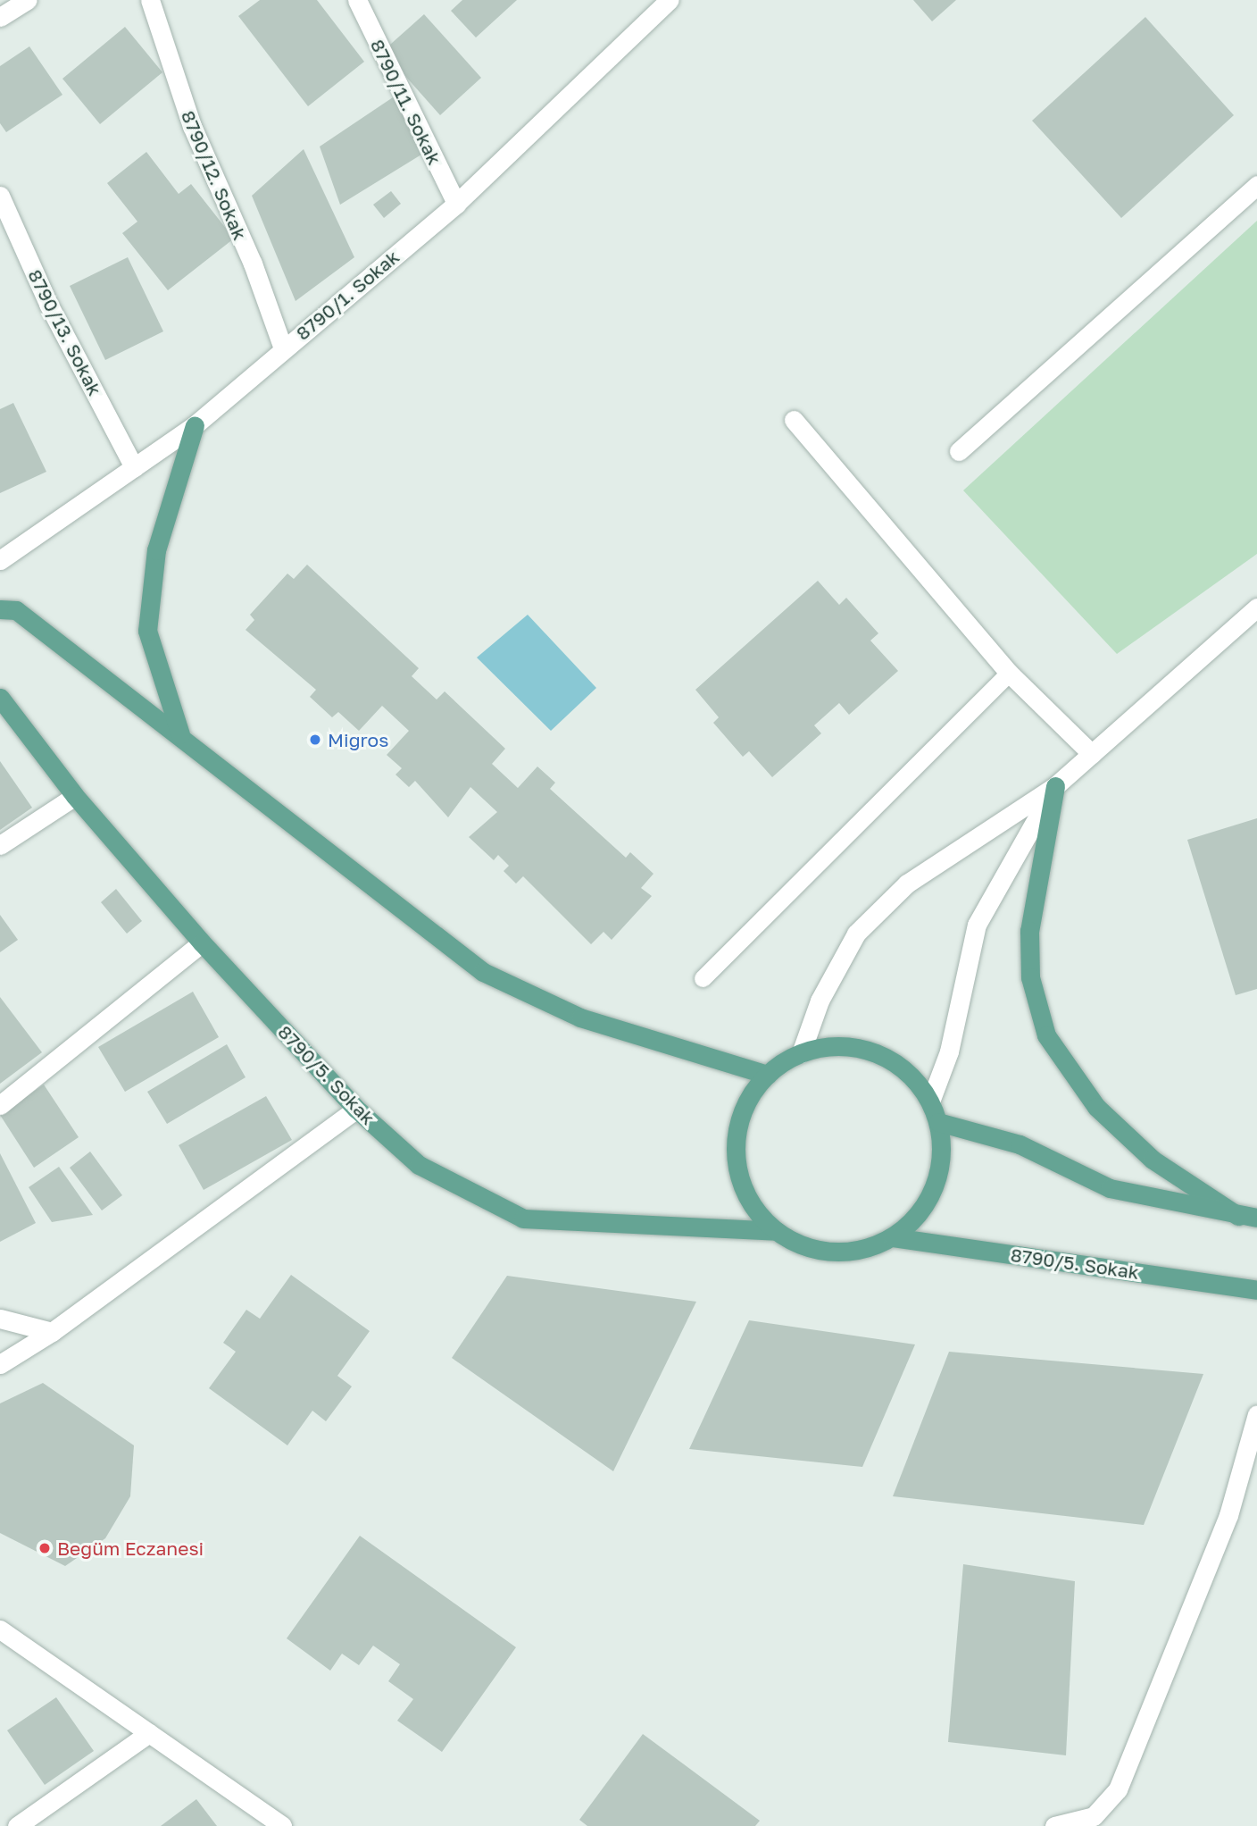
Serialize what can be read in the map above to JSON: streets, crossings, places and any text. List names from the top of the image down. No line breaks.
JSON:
{"streets":{"main road":["8790/5. Sokak"],"street":["8790/11. Sokak","8790/12. Sokak","8790/1. Sokak","8790/13. Sokak"]},"crossings":[["8790/11. Sokak","8790/1. Sokak"],["8790/12. Sokak","8790/1. Sokak"],["8790/1. Sokak","8790/13. Sokak"]],"places":["Migros","Begüm Eczanesi"]}
